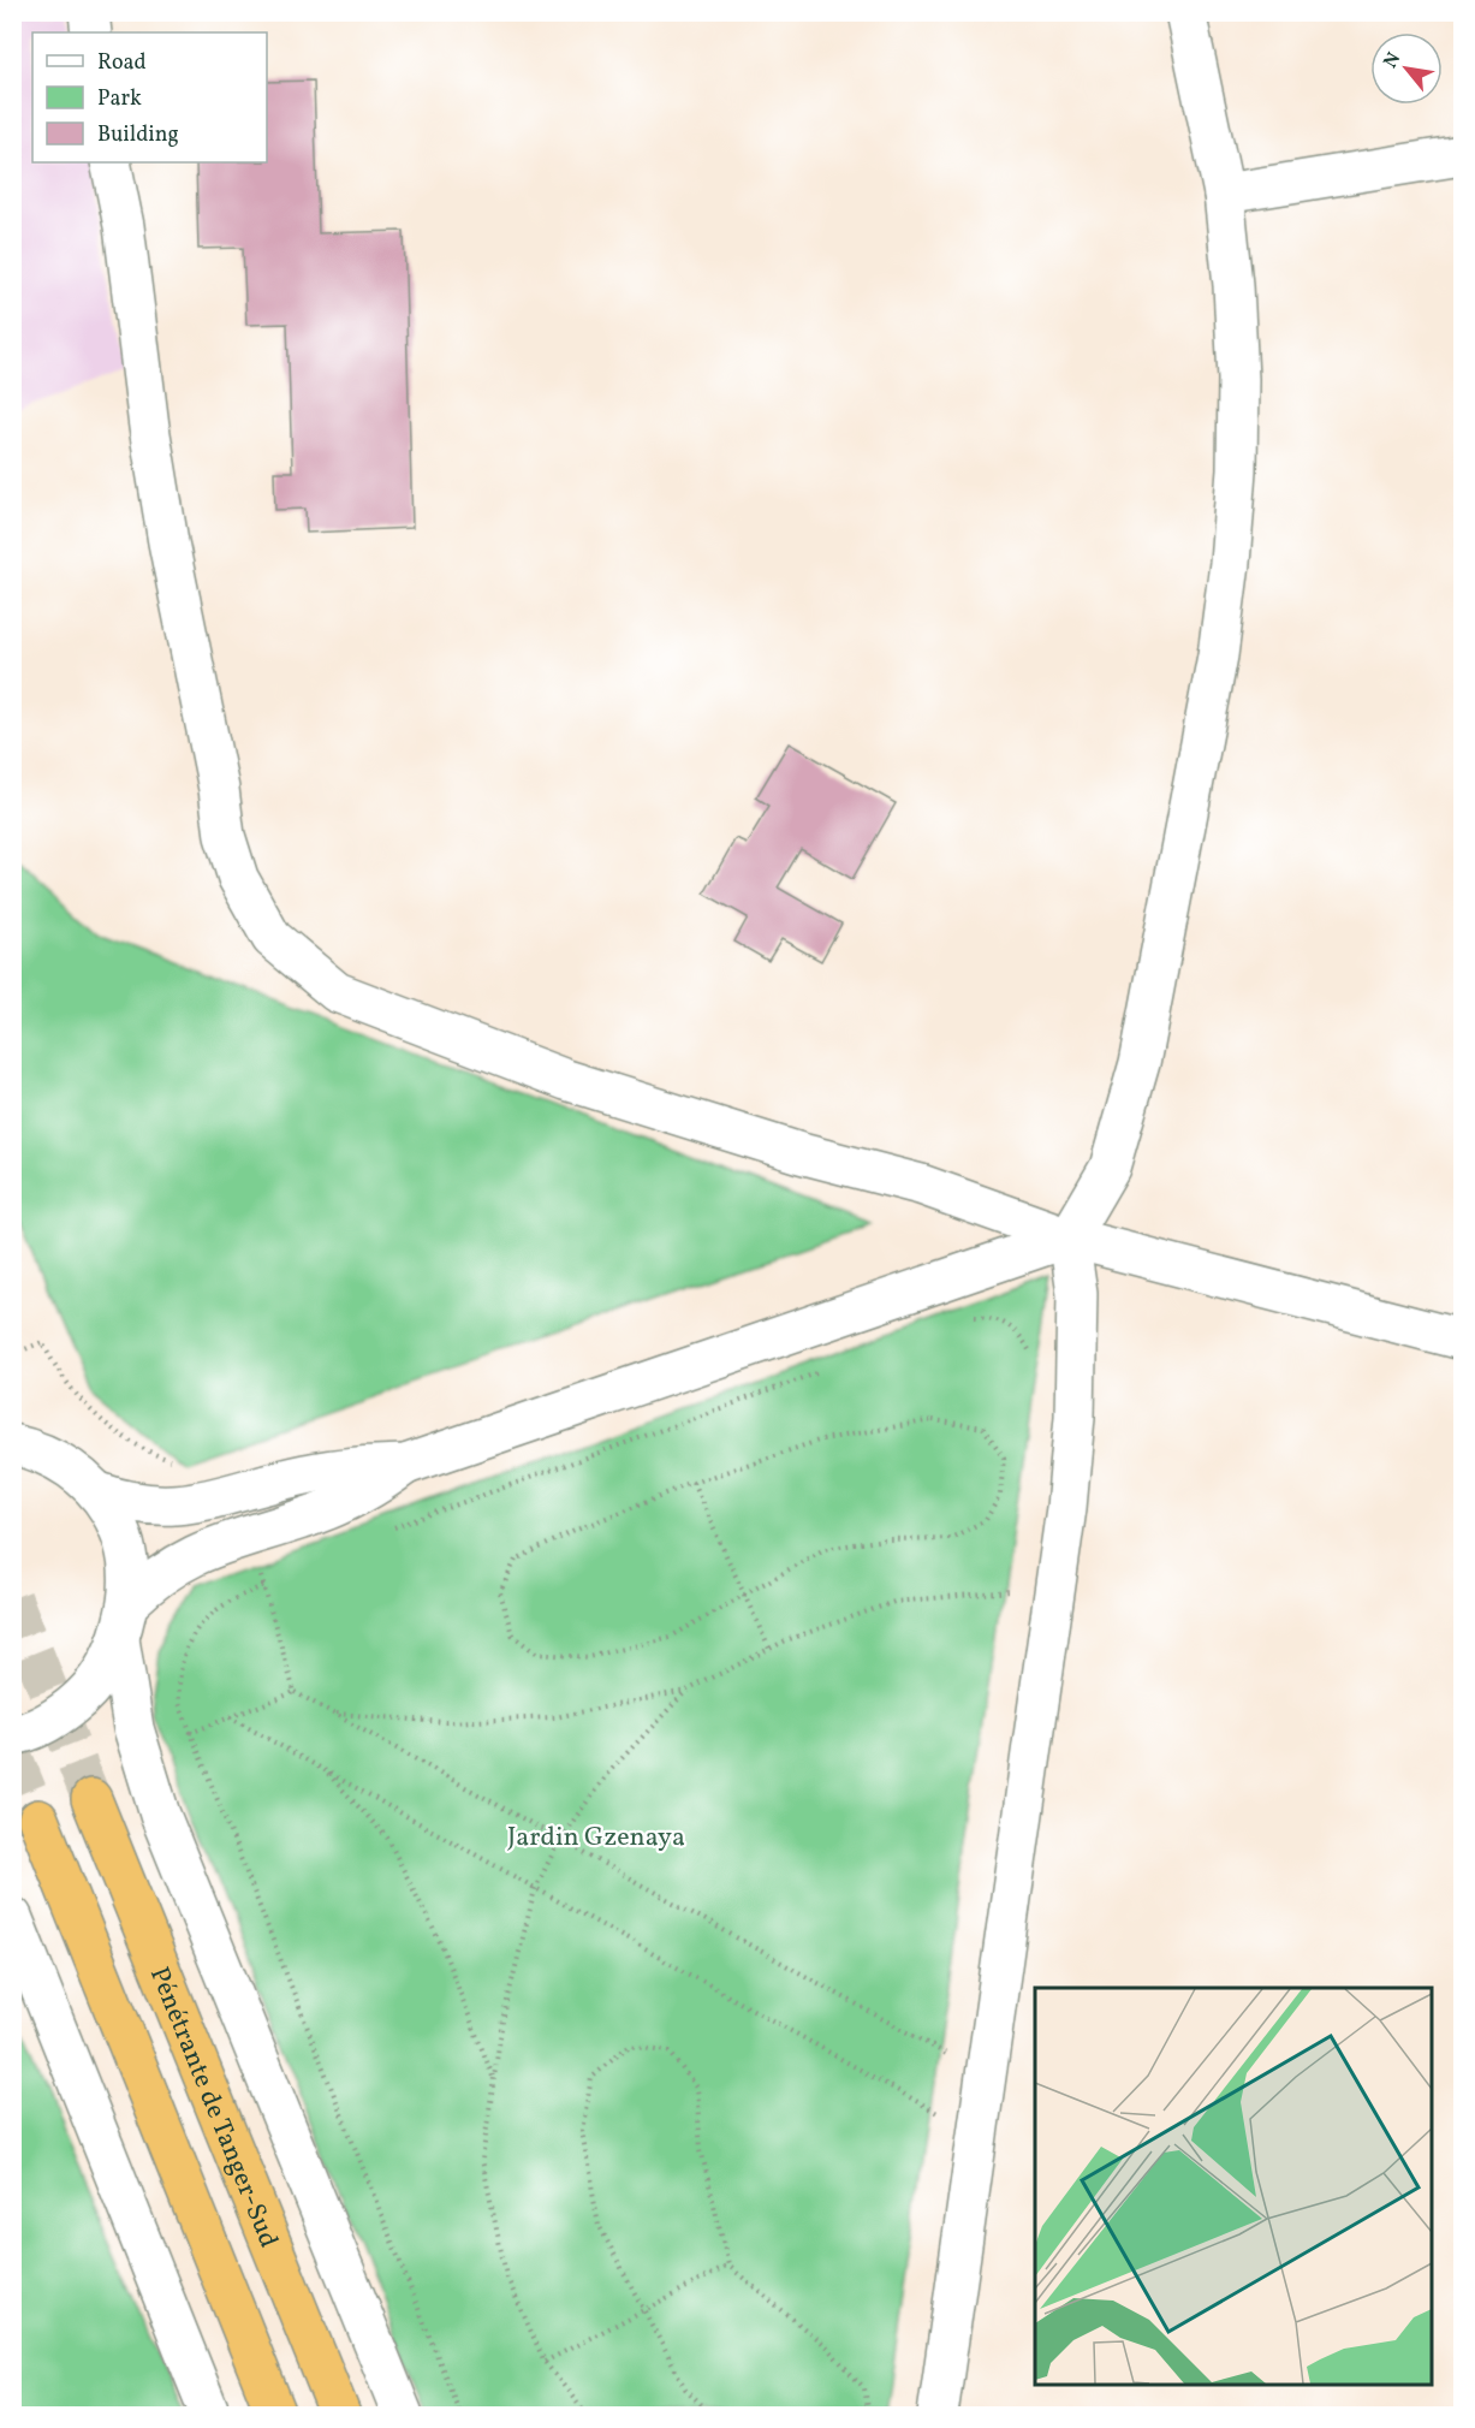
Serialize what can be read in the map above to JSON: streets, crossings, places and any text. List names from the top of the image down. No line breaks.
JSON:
{"streets":{"highway":["Pénétrante de Tanger-Sud"]},"parks":["Jardin Gzenaya"],"legend":["Road","Park","Building"],"north":"top left"}
